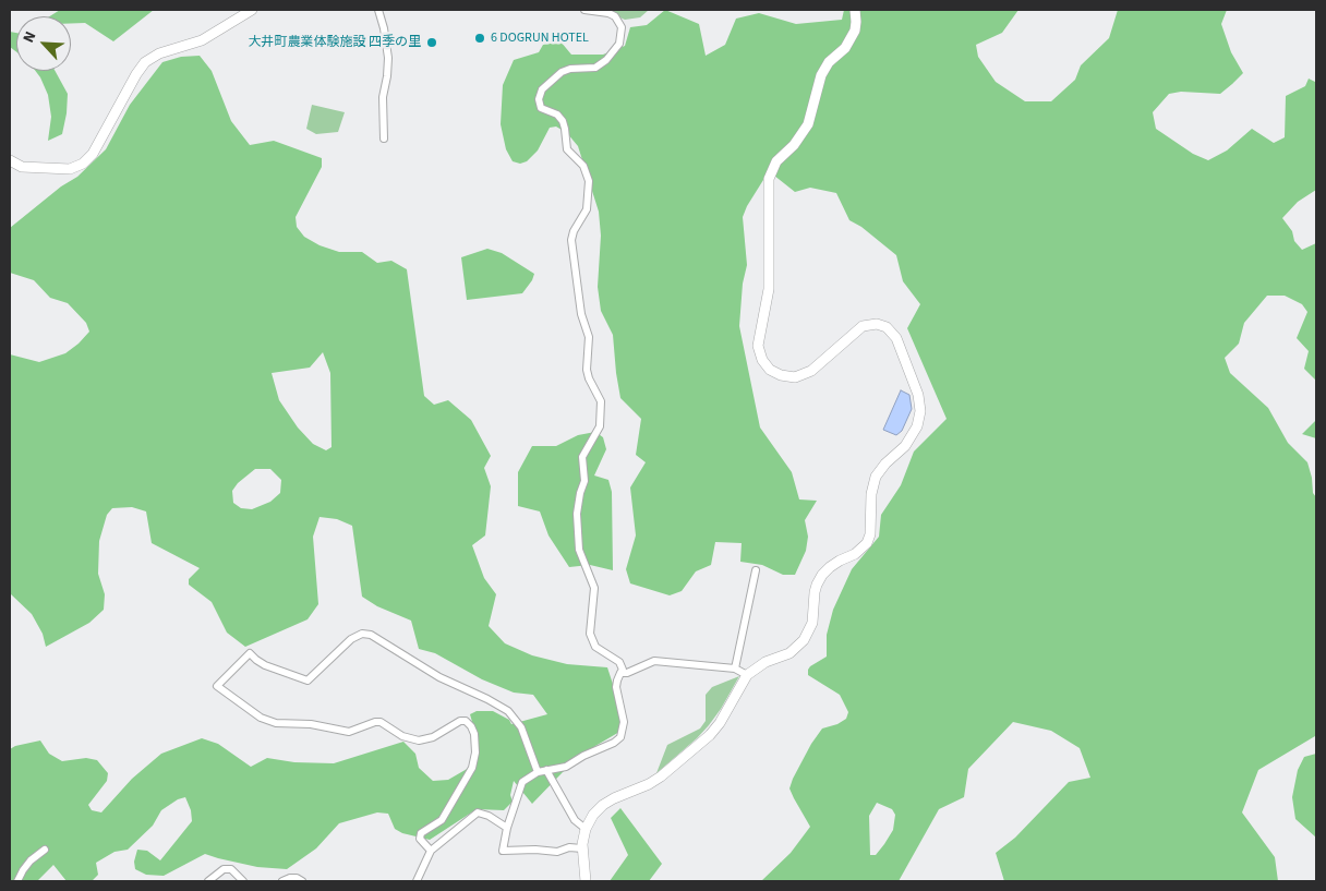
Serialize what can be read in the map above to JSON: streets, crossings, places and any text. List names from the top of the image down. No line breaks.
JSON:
{"places":["6 DOGRUN HOTEL","大井町農業体験施設 四季の里"],"north":"top left"}
